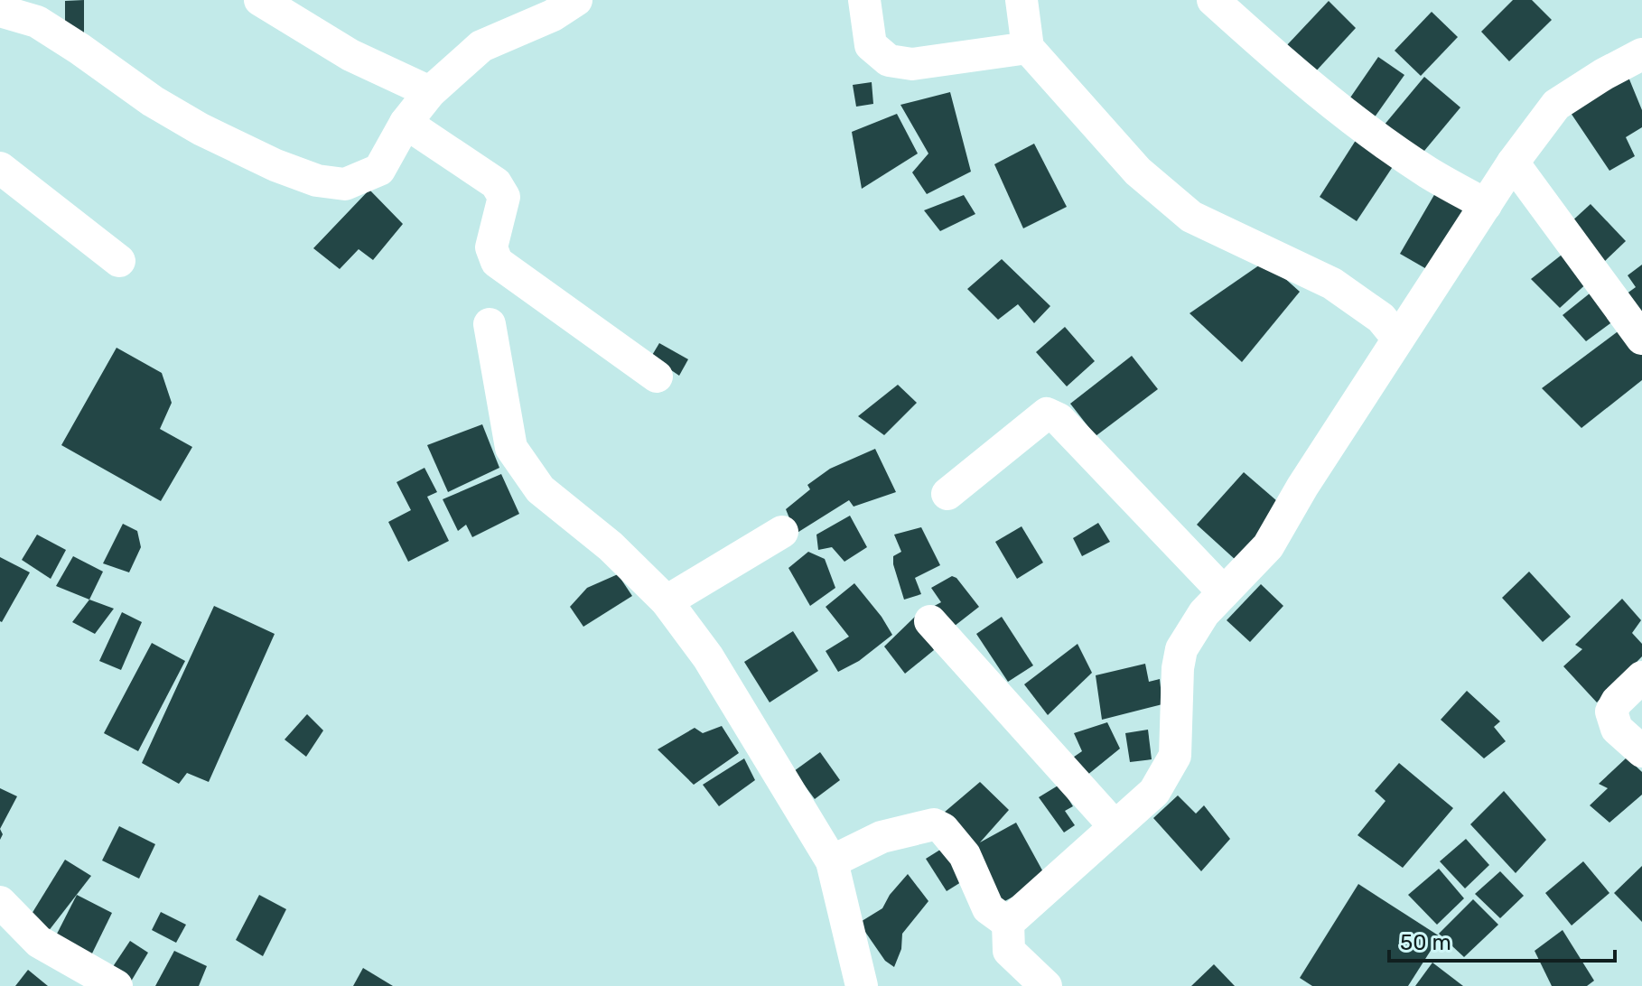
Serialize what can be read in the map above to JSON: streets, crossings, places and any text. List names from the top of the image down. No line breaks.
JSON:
{"scale_bar":"50 m"}
